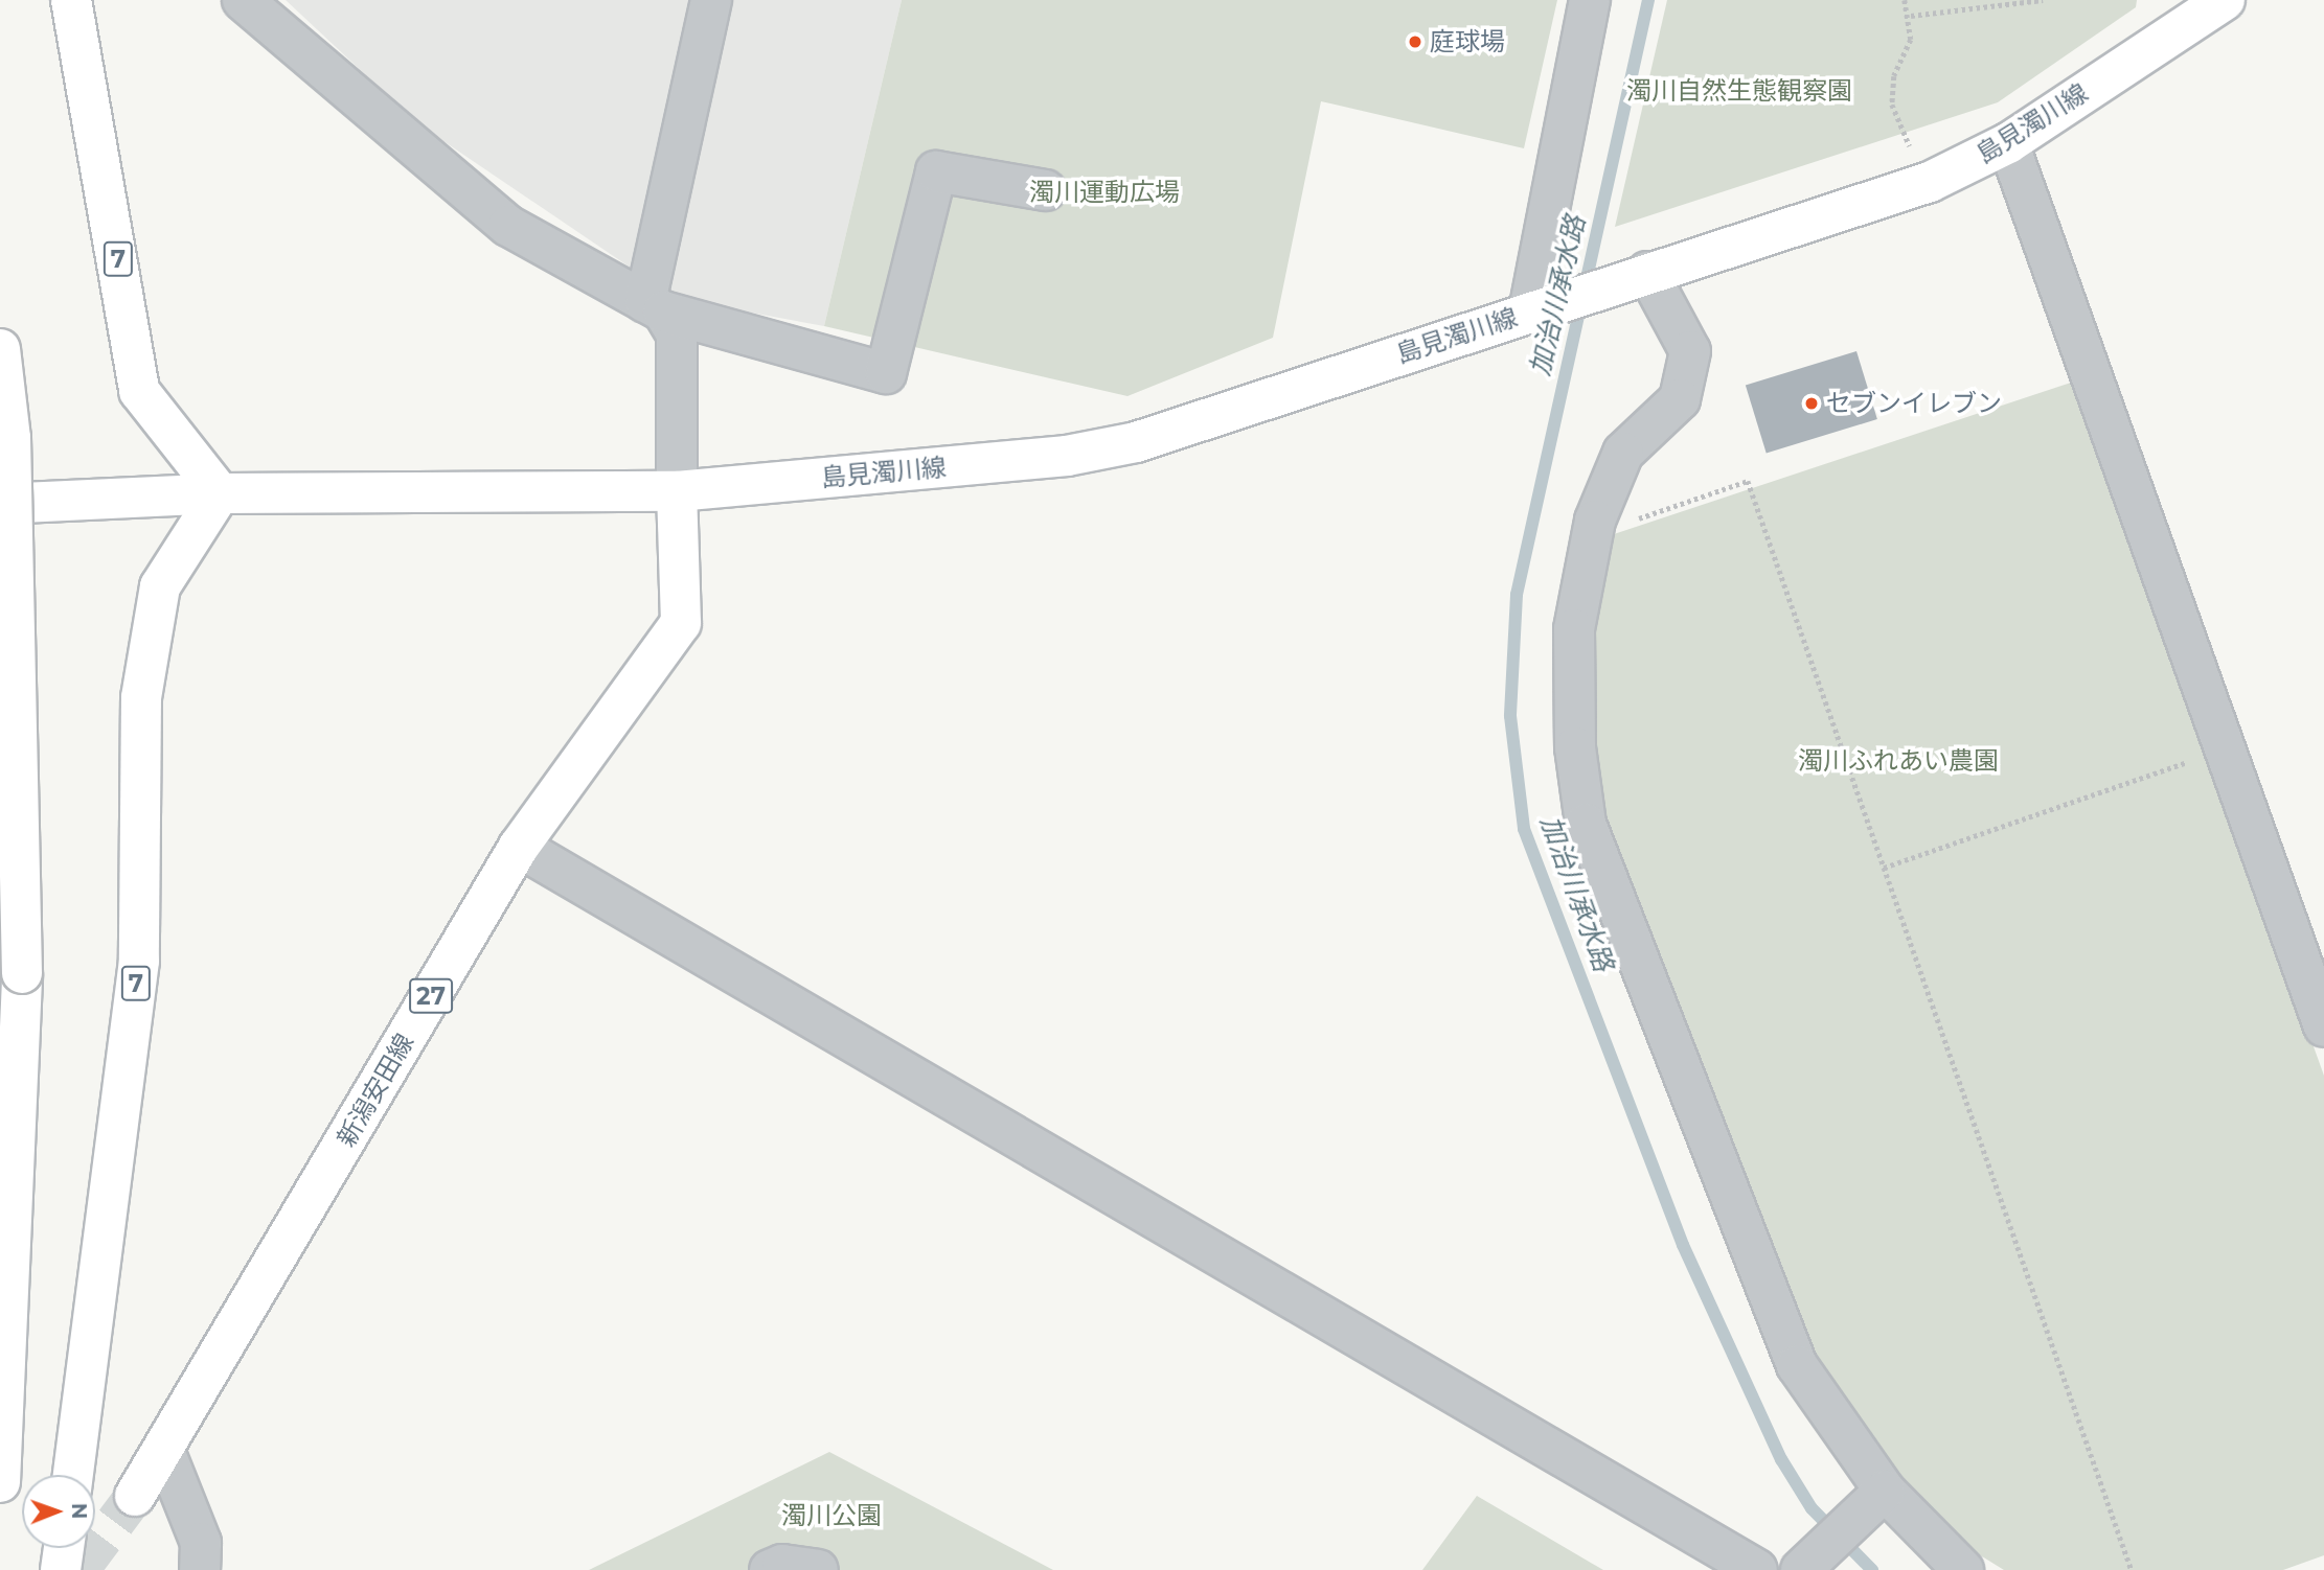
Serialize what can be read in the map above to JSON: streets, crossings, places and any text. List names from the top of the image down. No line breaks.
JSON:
{"streets":{"main road":["島見濁川線","7","27","新潟安田線"]},"crossings":[["島見濁川線","7"],["島見濁川線","新潟安田線"]],"water":["加治川承水路"],"parks":["濁川自然生態観察園","濁川運動広場","濁川ふれあい農園","濁川公園"],"places":["庭球場","セブンイレブン"],"north":"right"}
